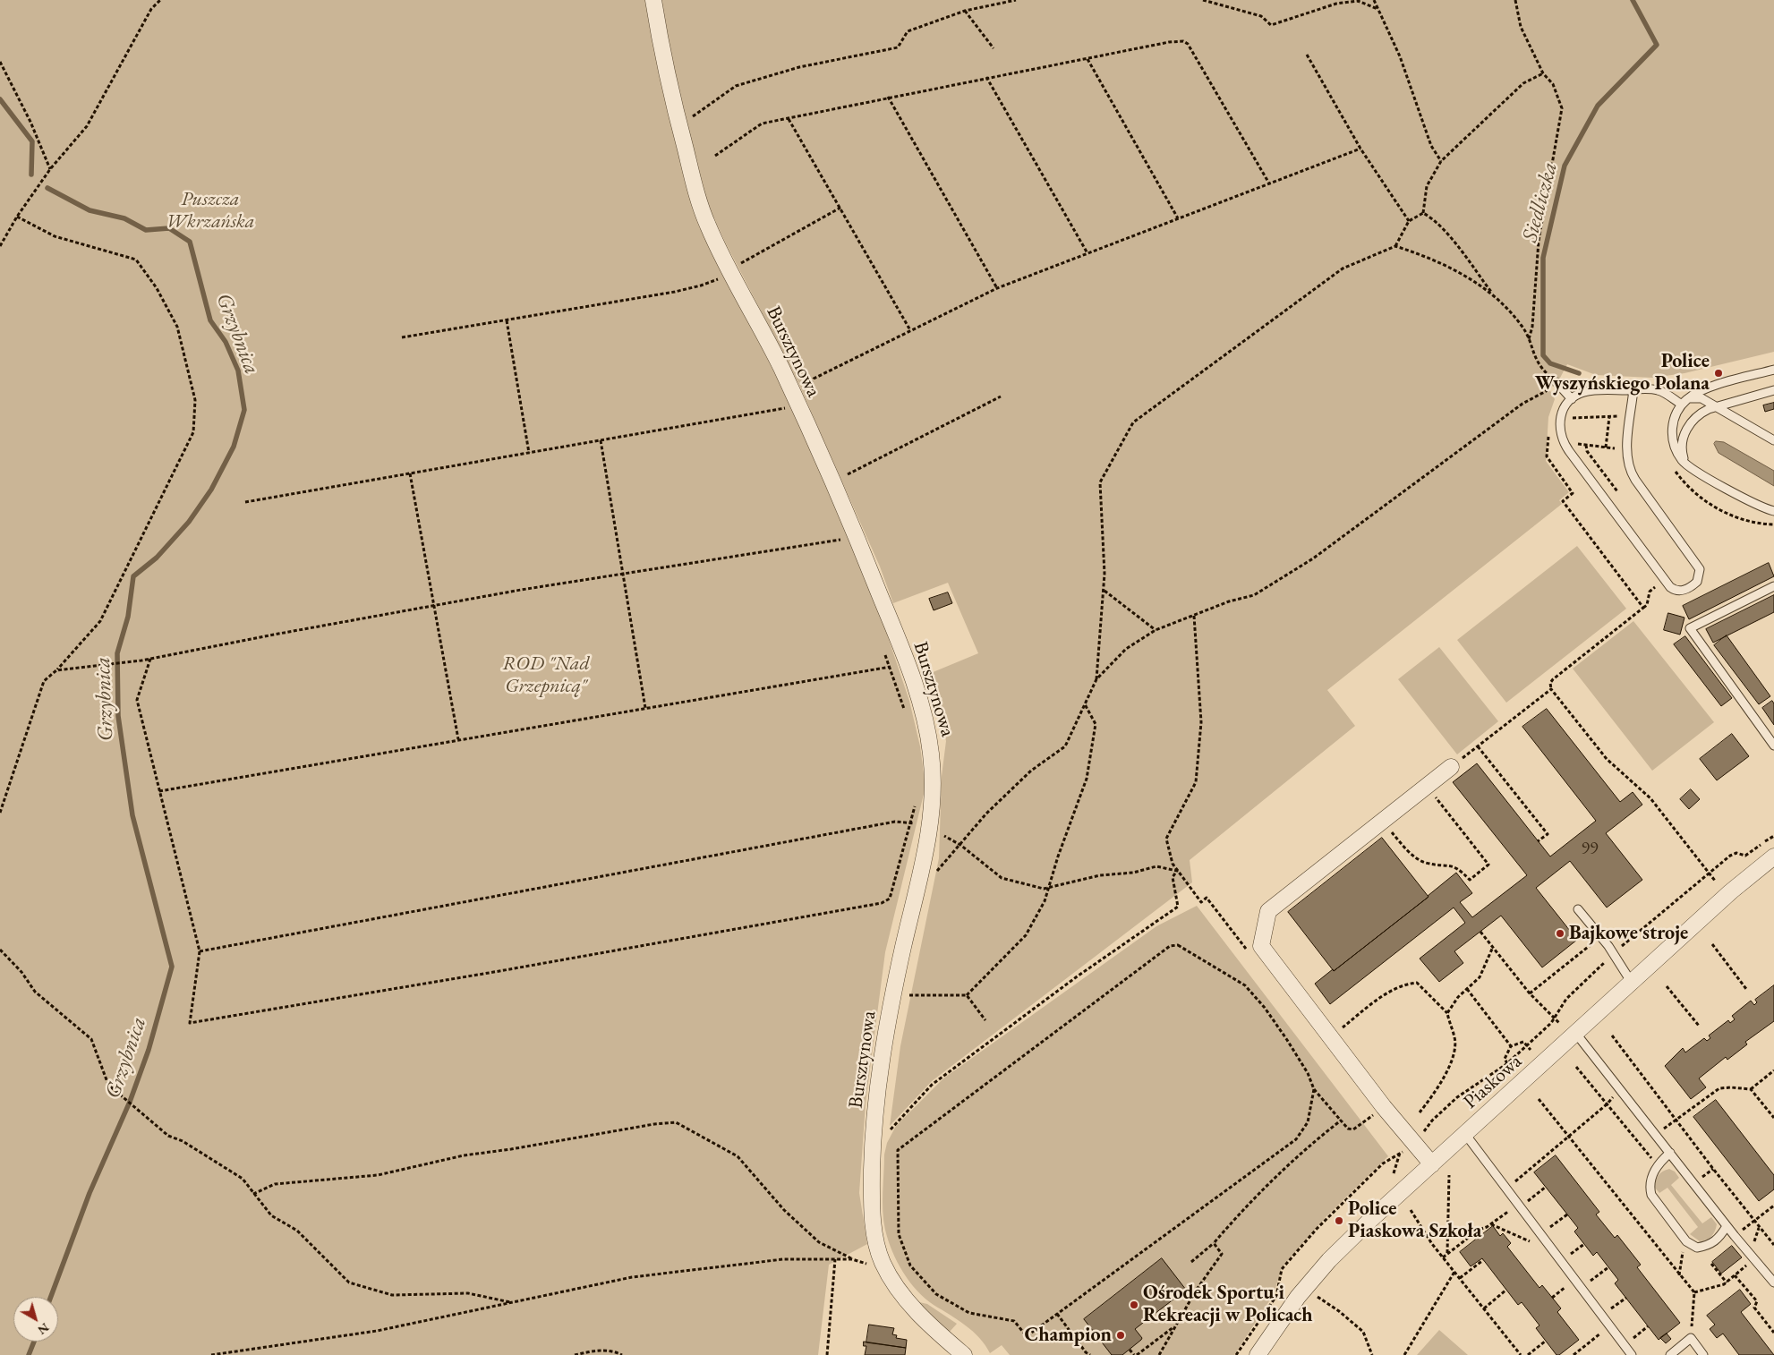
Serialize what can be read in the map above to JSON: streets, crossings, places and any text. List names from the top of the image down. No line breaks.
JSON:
{"streets":{"street":["Bursztynowa","Piaskowa"]},"water":["Siedliczka","Grzybnica"],"parks":["Puszcza Wkrzańska","ROD \"Nad Grzepnicą\""],"places":["Police Wyszyńskiego Polana","Bajkowe stroje","Police Piaskowa Szkoła","Ośrodek Sportu i Rekreacji w Policach","Champion"],"house_numbers":["99"],"north":"bottom right"}
